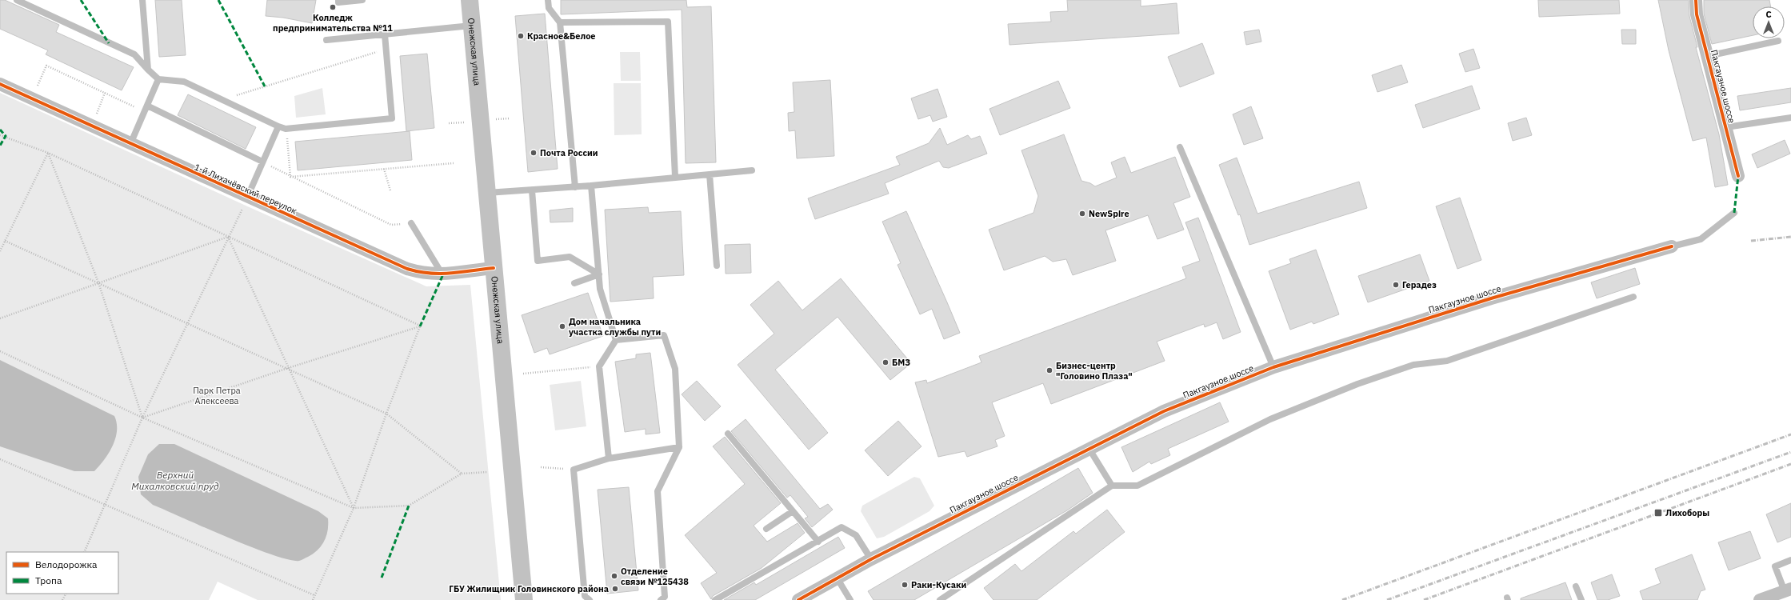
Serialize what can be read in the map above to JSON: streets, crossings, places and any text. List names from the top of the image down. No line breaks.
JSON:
{"streets":{"main road":["Онежская улица"],"street":["Пакгаузное шоссе","1-й Лихачёвский переулок"]},"crossings":[["Онежская улица","1-й Лихачёвский переулок"]],"water":["Верхний Михалковский пруд"],"parks":["Парк Петра Алексеева"],"places":{"other":["Колледж предпринимательства №11","Красное&Белое","Почта России","NewSpire","Герадез","Дом начальника участка службы пути","БМЗ","Бизнес-центр \"Головино Плаза\"","Отделение связи №125438","Раки-Кусаки","ГБУ Жилищник Головинского района"],"transit":["Лихоборы"]},"legend":["Велодорожка","Тропа"],"north":"top"}
